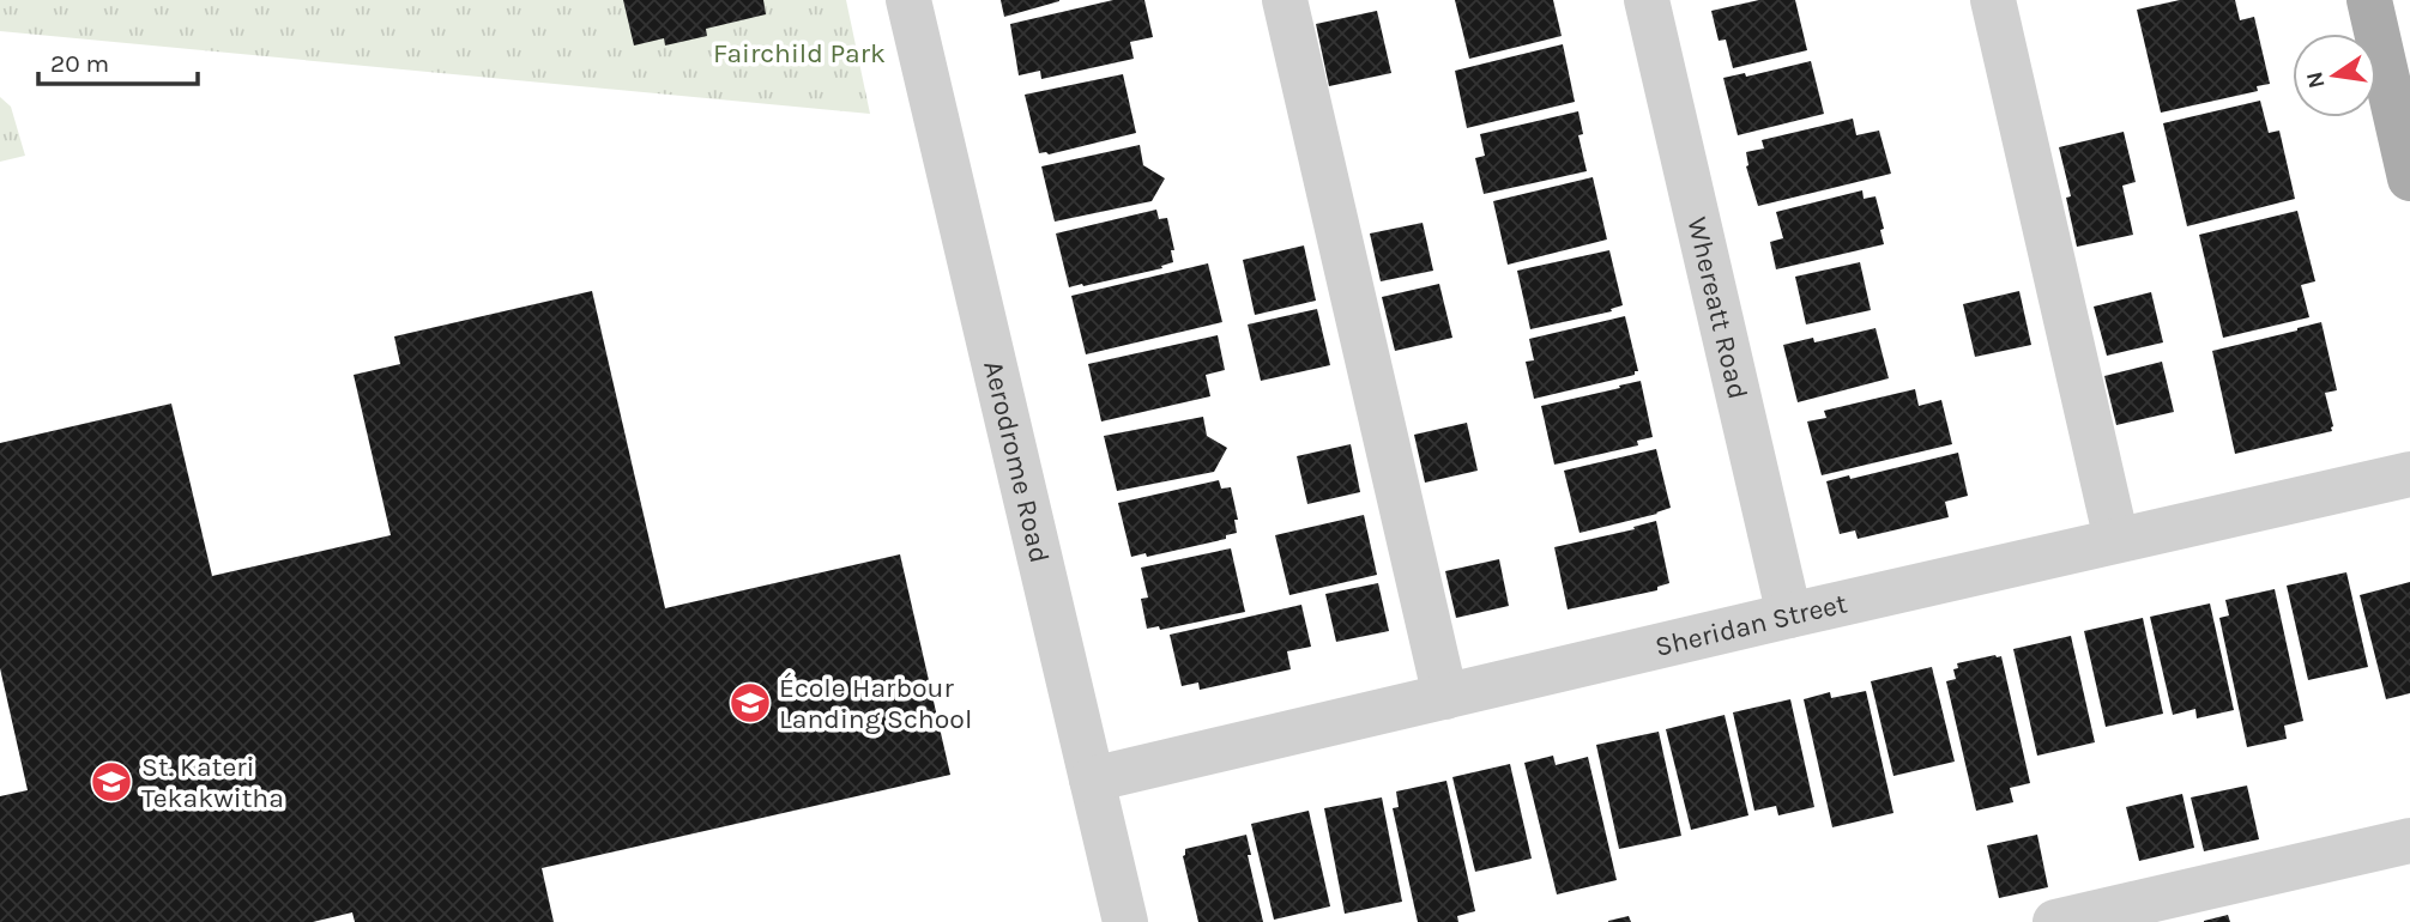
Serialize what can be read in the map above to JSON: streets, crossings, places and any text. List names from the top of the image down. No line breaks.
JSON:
{"streets":{"street":["Whereatt Road","Aerodrome Road","Sheridan Street"]},"crossings":[["Whereatt Road","Sheridan Street"],["Aerodrome Road","Sheridan Street"]],"parks":["Fairchild Park"],"places":{"school or university":["École Harbour Landing School","St. Kateri Tekakwitha"]},"scale_bar":"20 m","north":"left"}
